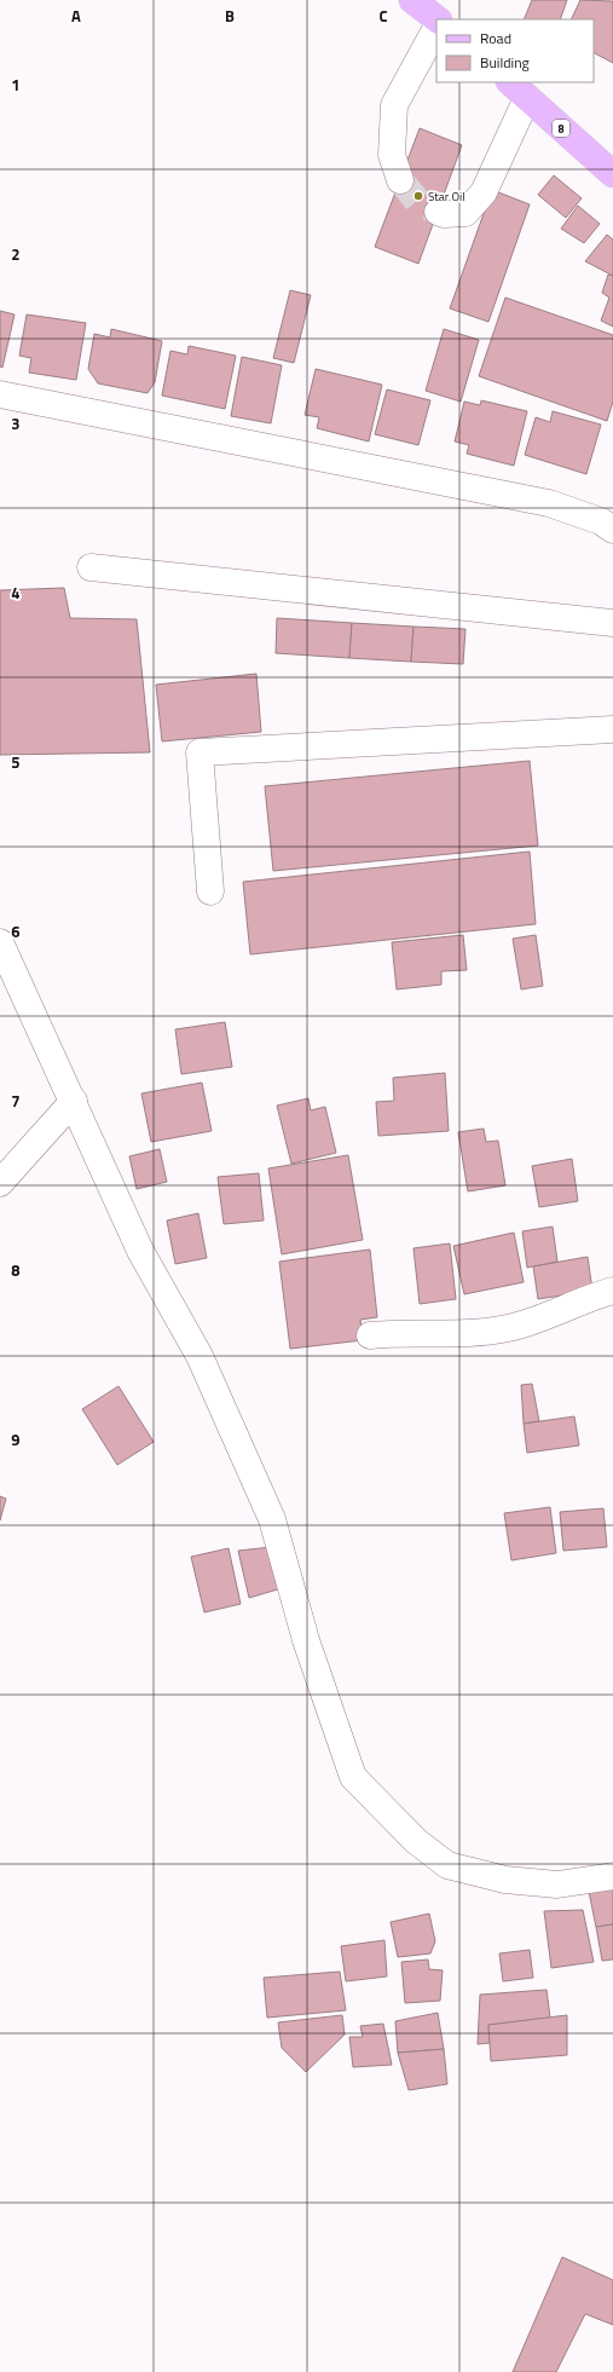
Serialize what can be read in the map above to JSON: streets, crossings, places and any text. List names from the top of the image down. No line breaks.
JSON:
{"streets":{"main road":["8"]},"places":["Star Oil"],"legend":["Road","Building"],"grid":{"columns":["A","B","C"],"rows":["1","2","3","4","5","6","7","8","9"]}}
